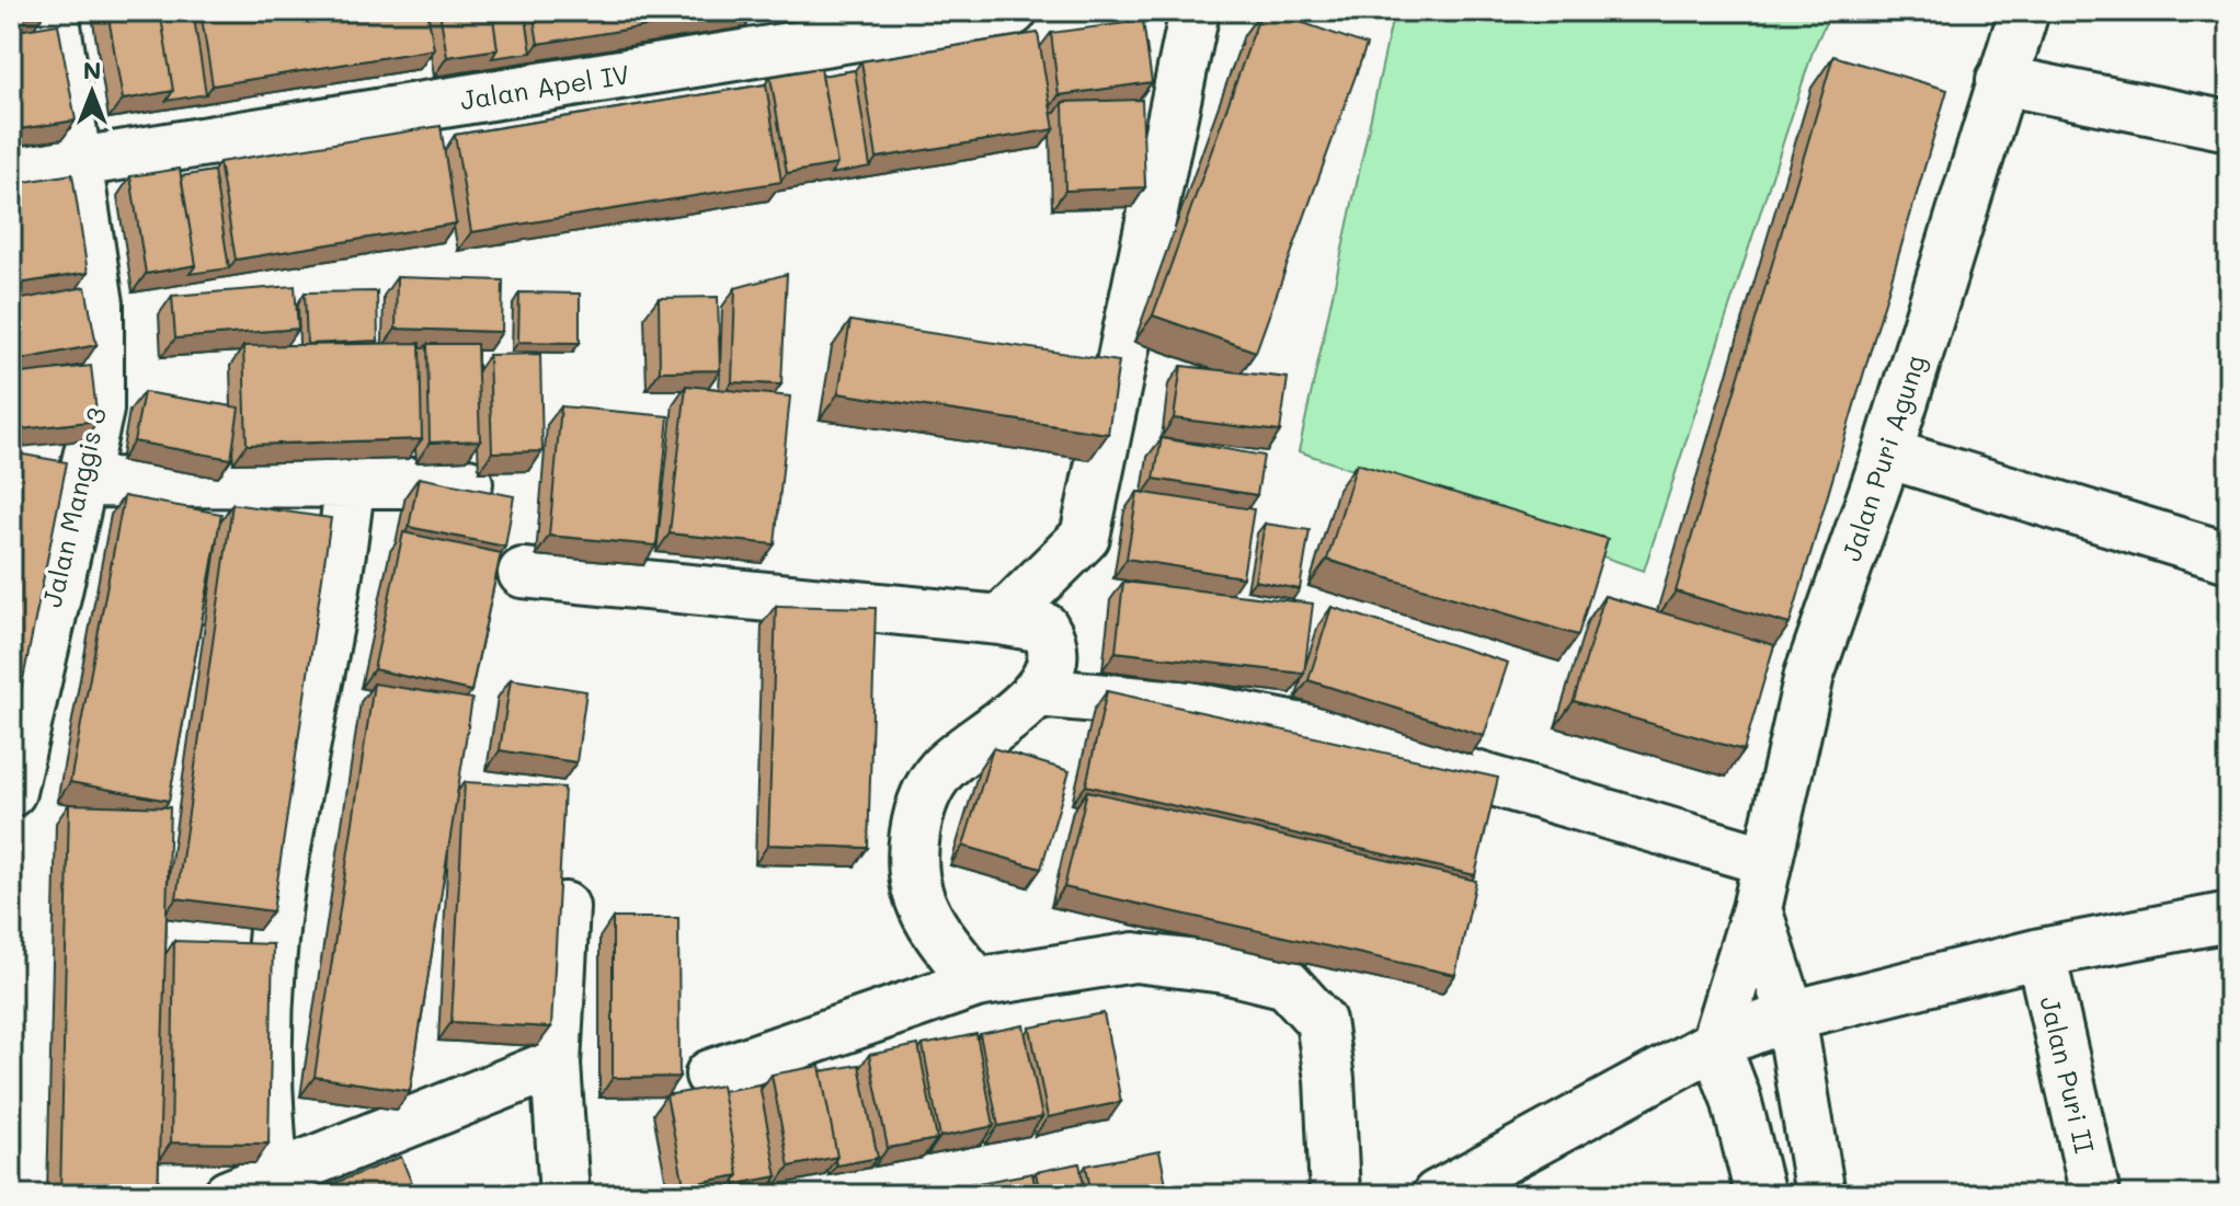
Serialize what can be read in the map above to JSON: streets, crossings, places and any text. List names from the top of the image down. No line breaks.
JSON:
{"streets":{"street":["Jalan Apel IV","Jalan Puri Agung","Jalan Manggis 3","Jalan Puri II"]},"crossings":[["Jalan Apel IV","Jalan Manggis 3"]],"north":"top"}
